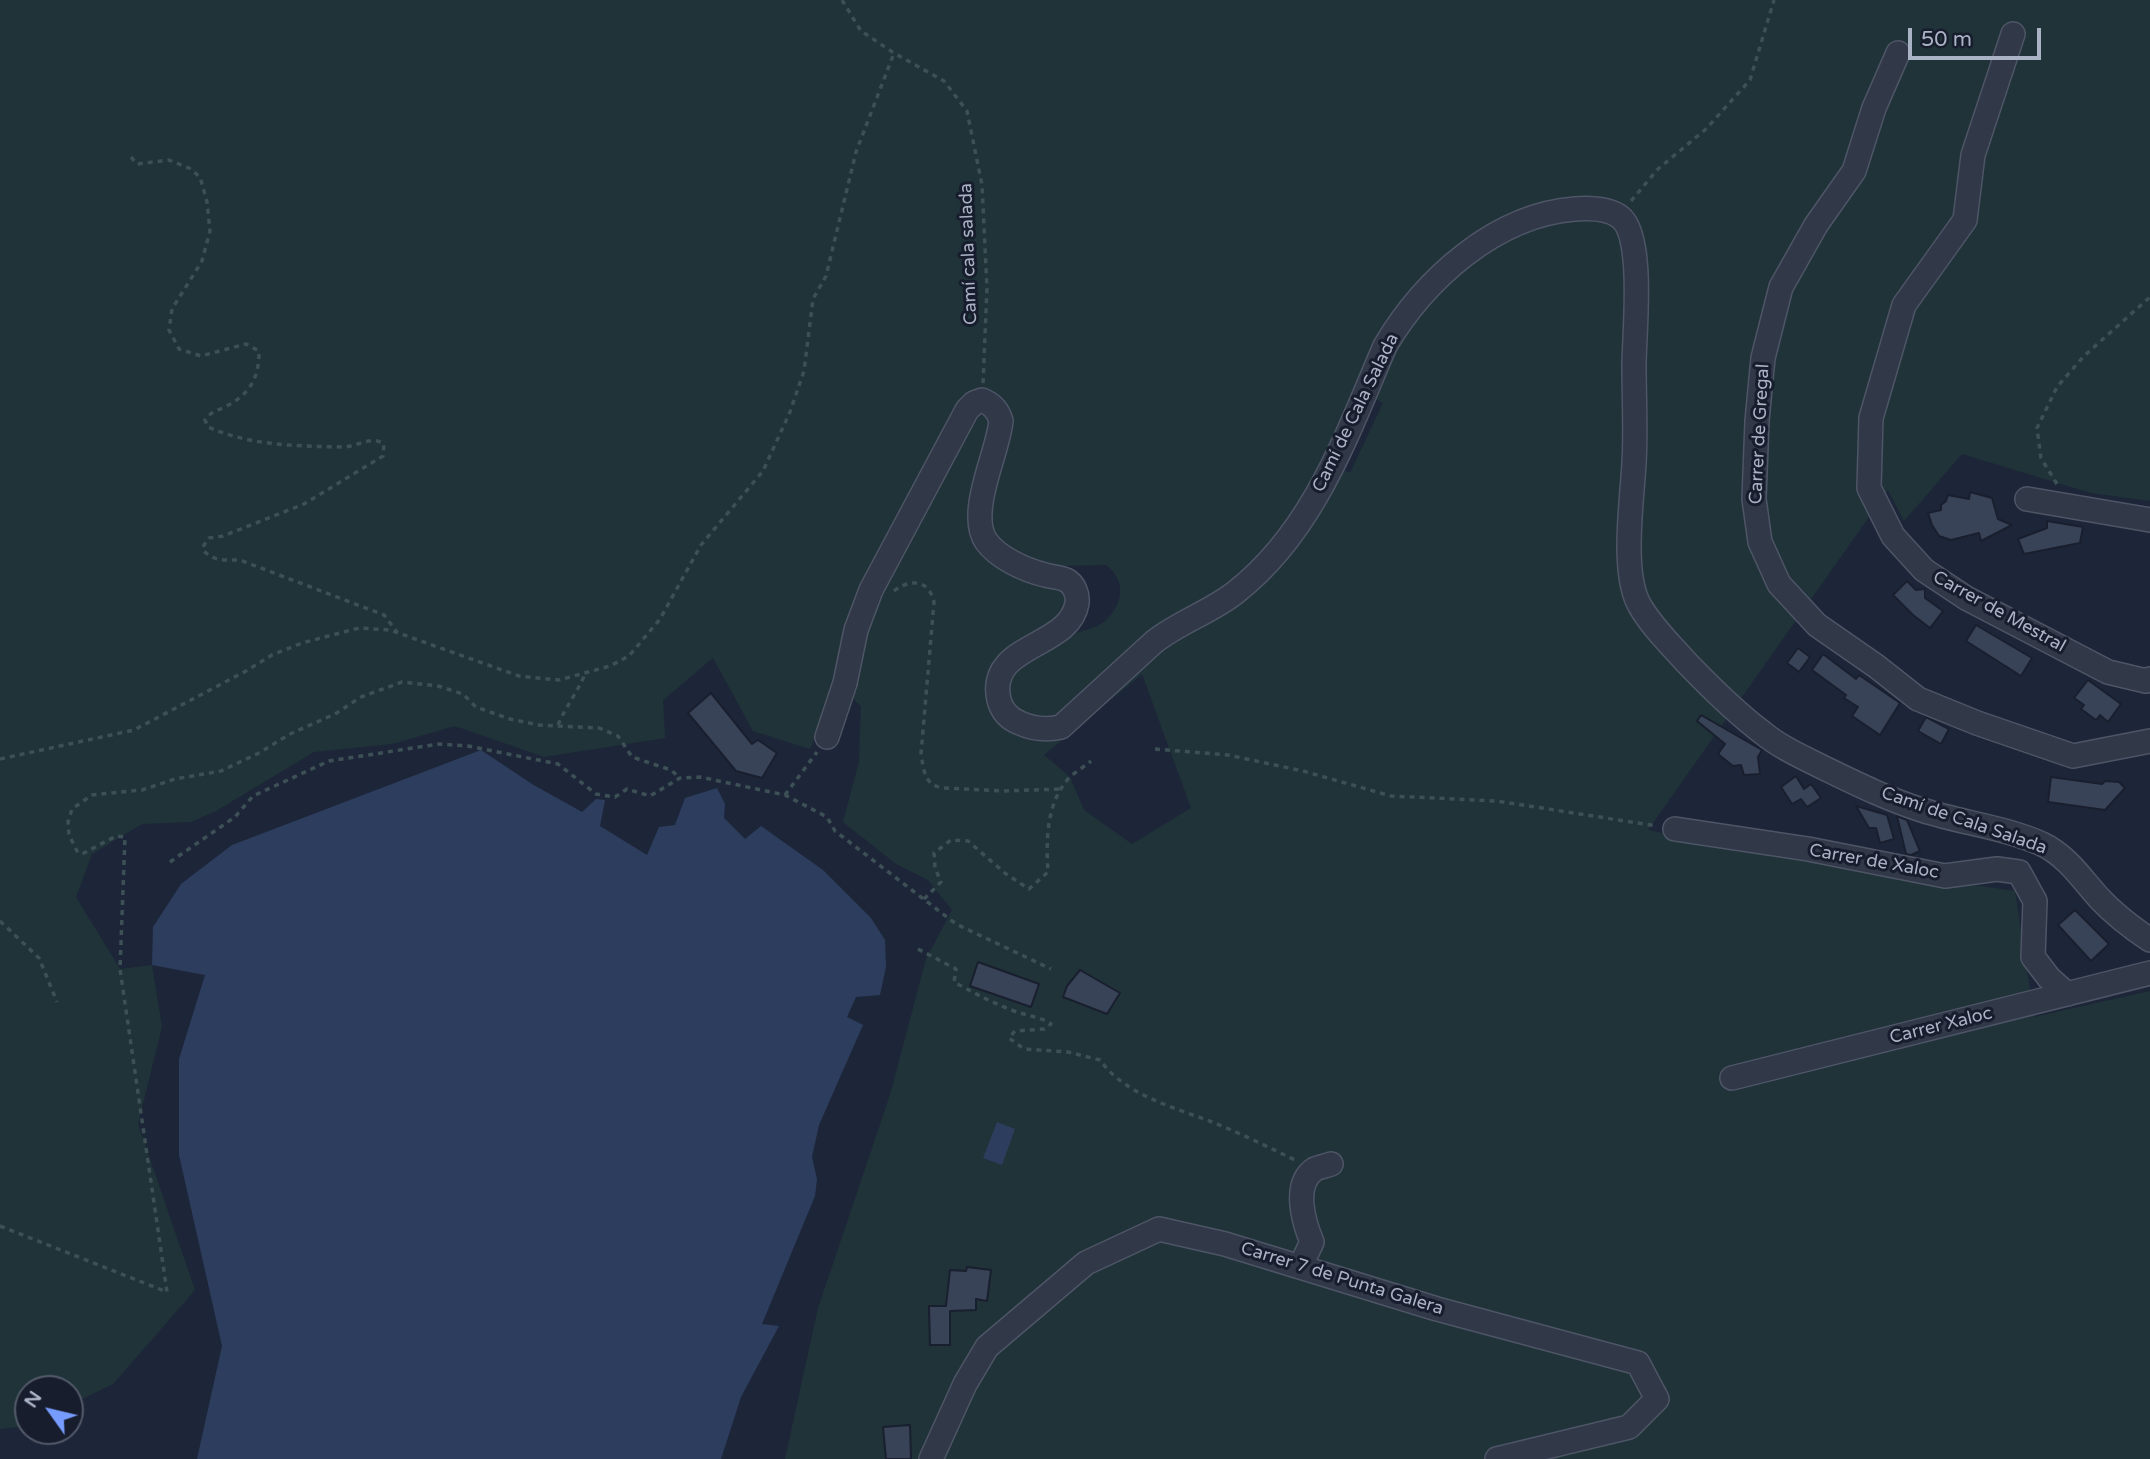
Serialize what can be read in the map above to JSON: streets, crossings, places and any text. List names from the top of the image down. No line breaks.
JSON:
{"streets":{"street":["Camí de Cala Salada","Carrer de Gregal","Carrer de Mestral","Carrer de Xaloc","Carrer Xaloc","Carrer 7 de Punta Galera"],"path":["Camí cala salada"]},"crossings":[["Camí cala salada","Camí de Cala Salada"],["Carrer de Xaloc","Carrer Xaloc"]],"scale_bar":"50 m","north":"top left"}
